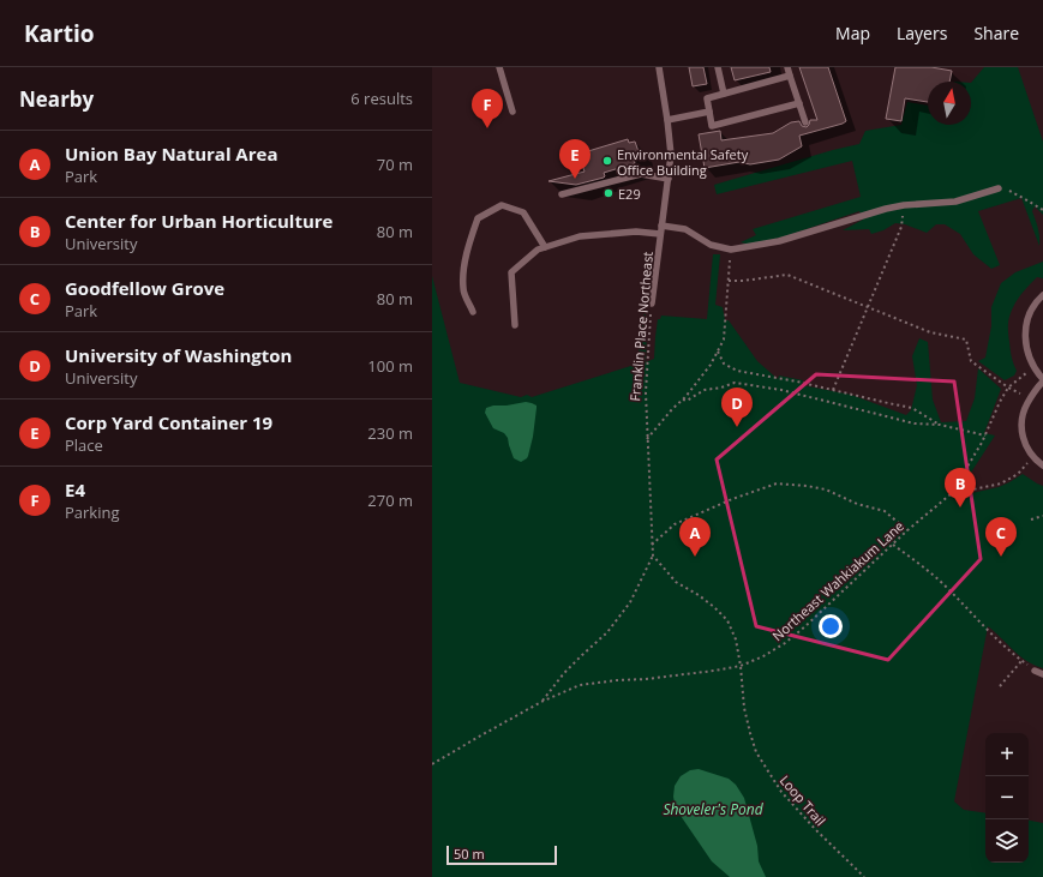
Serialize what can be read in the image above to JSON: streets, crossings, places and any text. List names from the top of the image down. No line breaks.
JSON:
{"streets":{"lane":["Franklin Place Northeast"],"path":["Northeast Wahkiakum Lane","Loop Trail"]},"crossings":[["Northeast Wahkiakum Lane","Loop Trail"]],"water":["Shoveler's Pond"],"places":["Environmental Safety Office Building","E29"],"scale_bar":"50 m","north":"top","page":{"header":"Kartio","nav":["Map","Layers","Share"],"heading":["Nearby","6 results"],"pins":["F","E","D","B","A","C"],"list":[{"mark":"A","name":"Union Bay Natural Area","note":"Park","value":"70 m"},{"mark":"B","name":"Center for Urban Horticulture","note":"University","value":"80 m"},{"mark":"C","name":"Goodfellow Grove","note":"Park","value":"80 m"},{"mark":"D","name":"University of Washington","note":"University","value":"100 m"},{"mark":"E","name":"Corp Yard Container 19","note":"Place","value":"230 m"},{"mark":"F","name":"E4","note":"Parking","value":"270 m"}],"map_buttons":["+","−"],"scale":"50 m"}}
